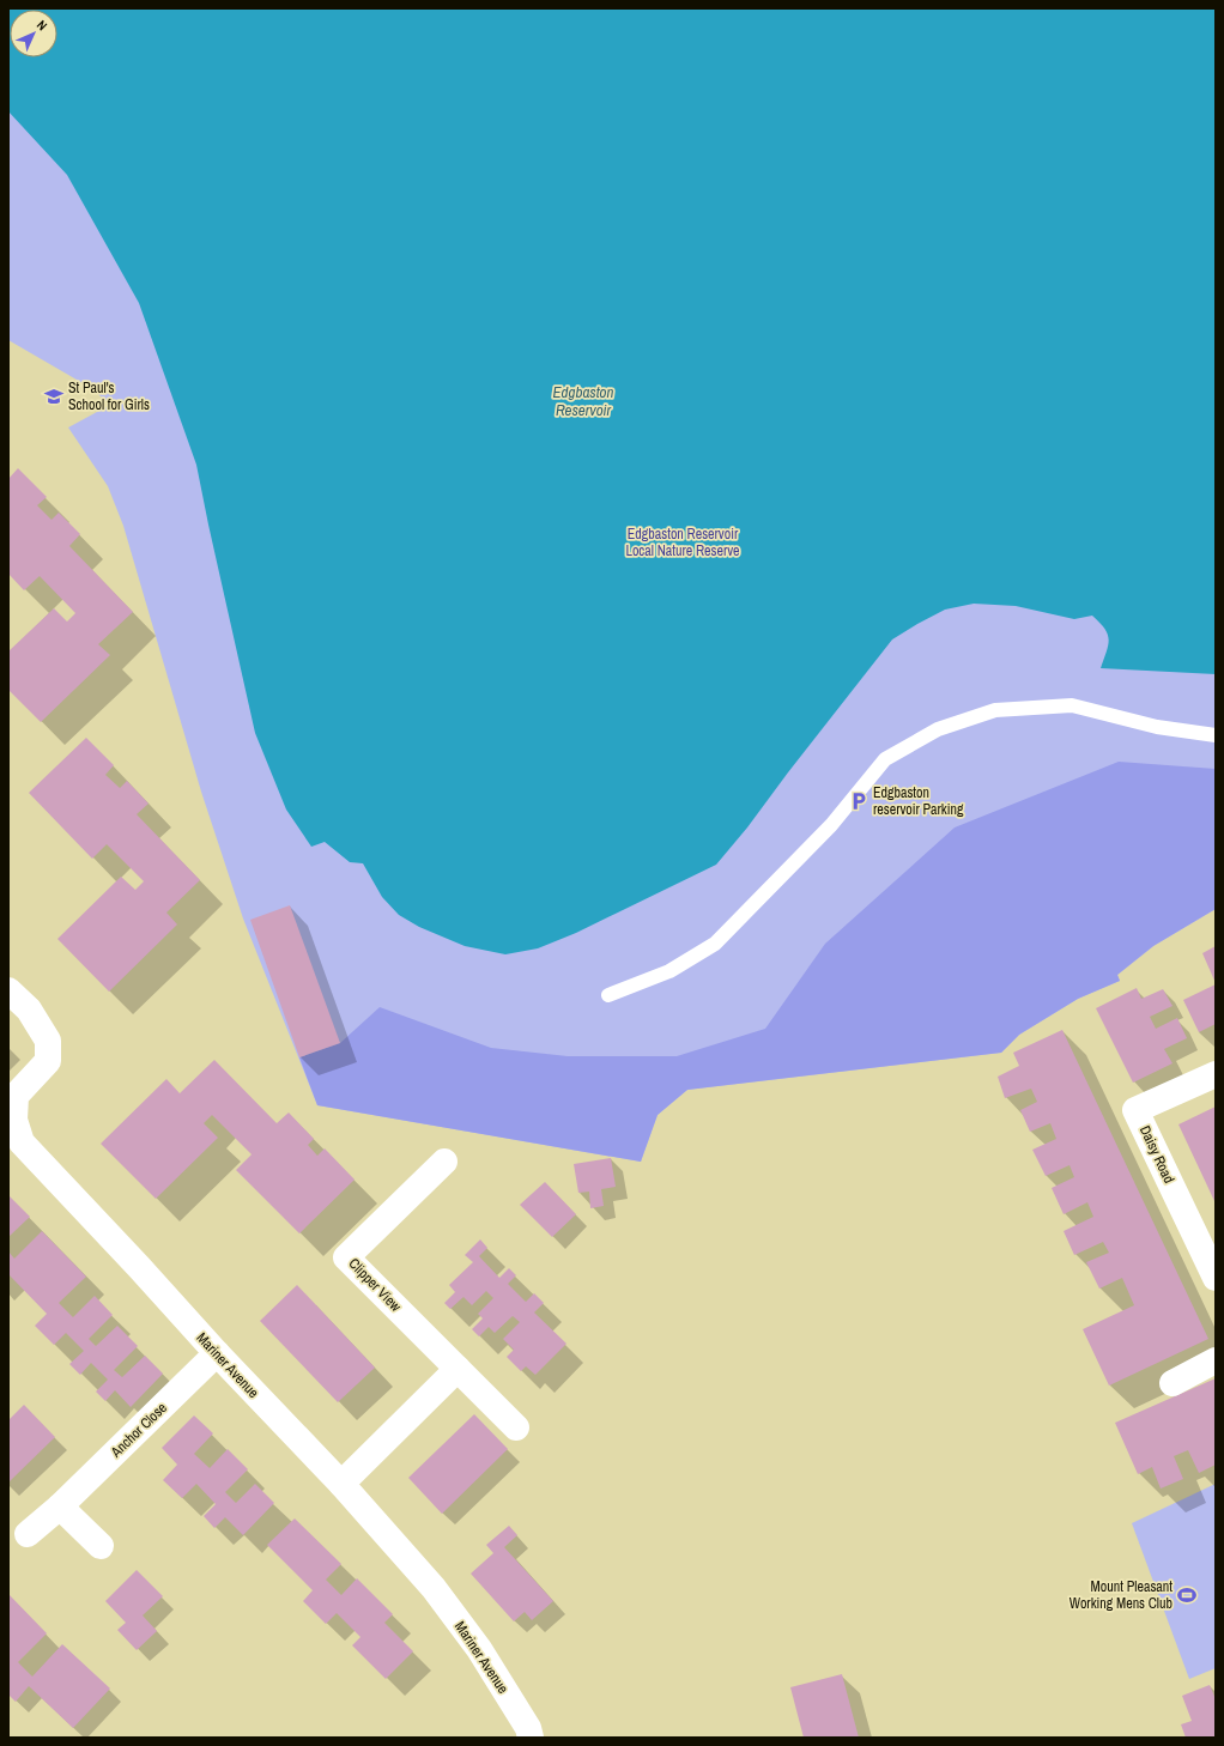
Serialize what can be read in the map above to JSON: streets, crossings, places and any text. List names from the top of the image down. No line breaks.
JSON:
{"streets":{"street":["Daisy Road","Clipper View","Mariner Avenue","Anchor Close"]},"crossings":[["Mariner Avenue","Anchor Close"]],"water":["Edgbaston Reservoir"],"parks":["Edgbaston Reservoir Local Nature Reserve"],"places":{"school or university":["St Paul's School for Girls"],"parking":["Edgbaston reservoir Parking"],"sports":["Mount Pleasant Working Mens Club"]},"north":"top right"}
